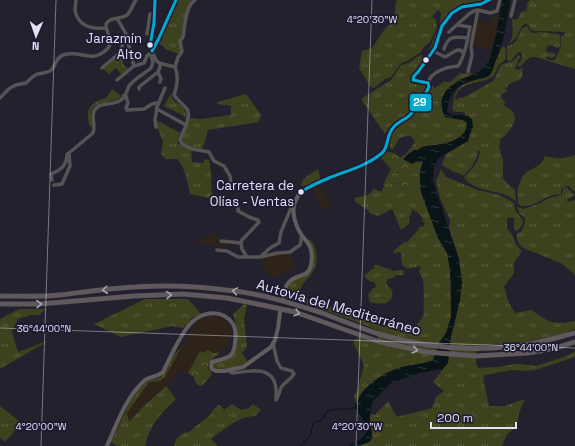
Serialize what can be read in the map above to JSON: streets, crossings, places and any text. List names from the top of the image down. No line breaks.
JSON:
{"streets":{"highway":["Autovía del Mediterráneo"]},"places":["Jarazmín Alto","Carretera de Olías - Ventas"],"lines":["transit line 29"],"scale_bar":"200 m","north":"bottom","coordinates":["4°20'30\"W","36°44'00\"N","4°20'00\"W"]}
